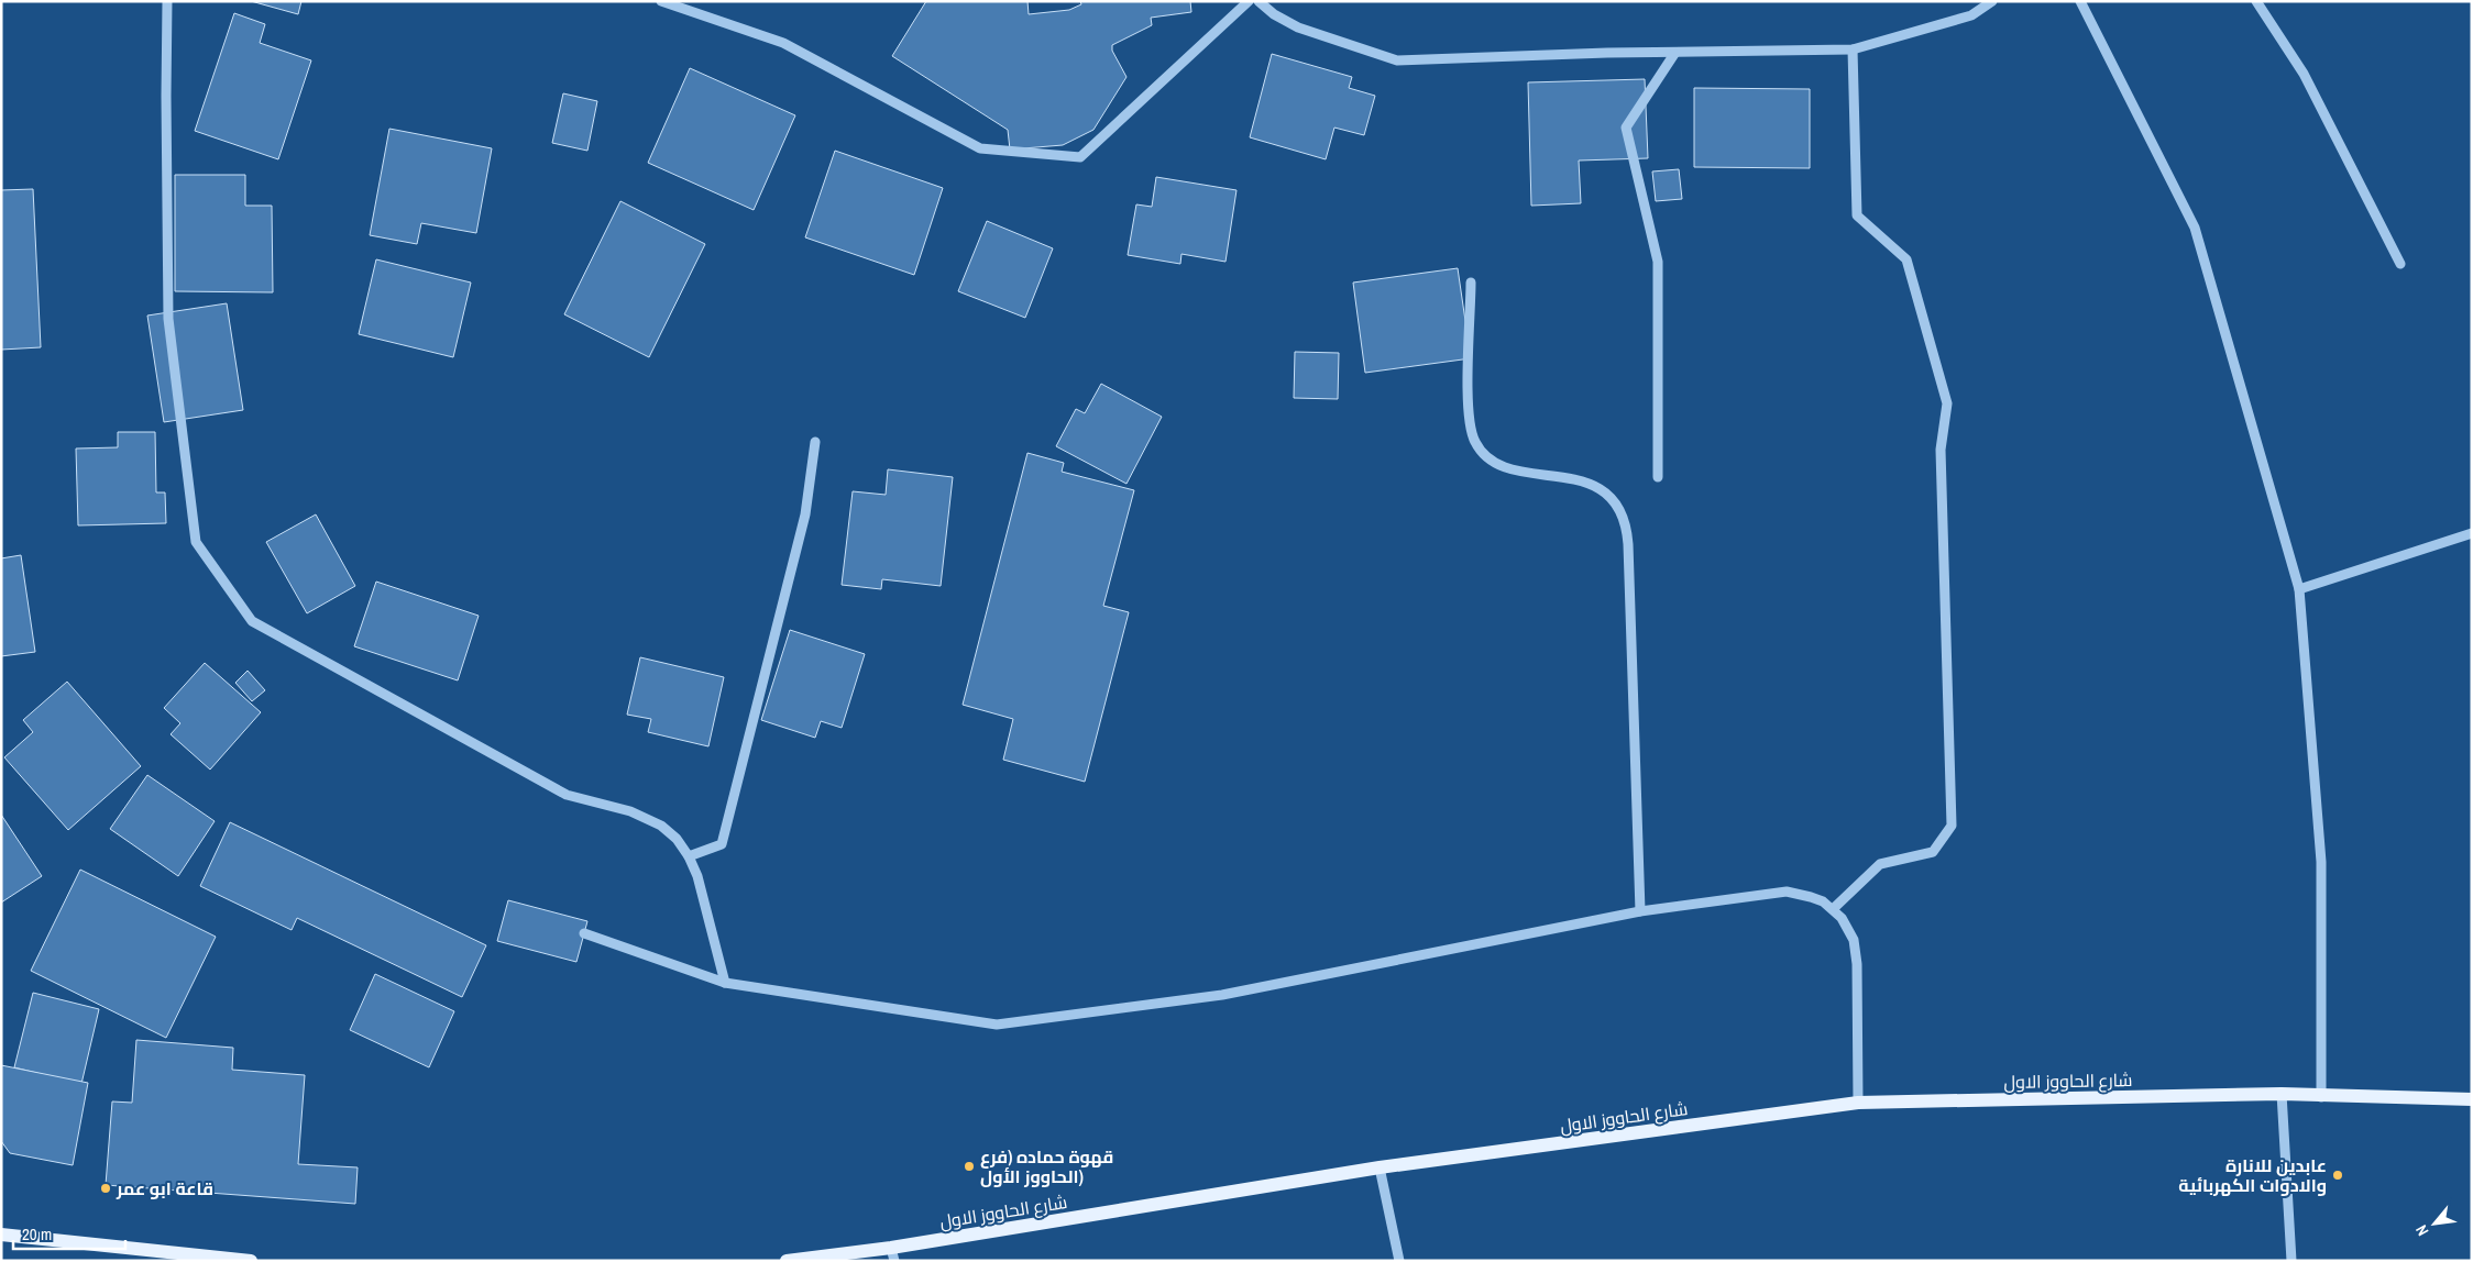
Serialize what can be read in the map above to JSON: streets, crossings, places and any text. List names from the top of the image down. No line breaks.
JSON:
{"streets":{"main road":["شارع الحاووز الاول"]},"places":["قهوة حماده (فرع الحاووز الأول)","عابدين للانارة والادوات الكهربائية","قاعة ابو عمر"],"scale_bar":"20 m","north":"bottom left"}
